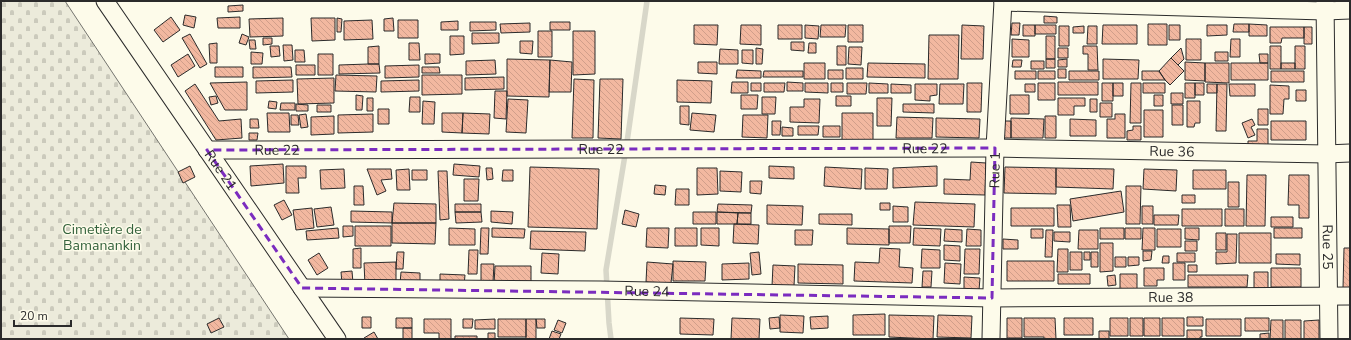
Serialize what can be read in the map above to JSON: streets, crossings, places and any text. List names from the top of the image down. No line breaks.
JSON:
{"streets":{"street":["Rue 22","Rue 36","Rue 21","Rue 1","Rue 25","Rue 24","Rue 38"]},"crossings":[["Rue 22","Rue 36"],["Rue 22","Rue 21"],["Rue 22","Rue 1"],["Rue 36","Rue 1"],["Rue 36","Rue 25"],["Rue 21","Rue 24"],["Rue 1","Rue 24"],["Rue 1","Rue 38"],["Rue 25","Rue 38"],["Rue 24","Rue 38"]],"parks":["Cimetière de Bamanankin"],"scale_bar":"20 m"}
